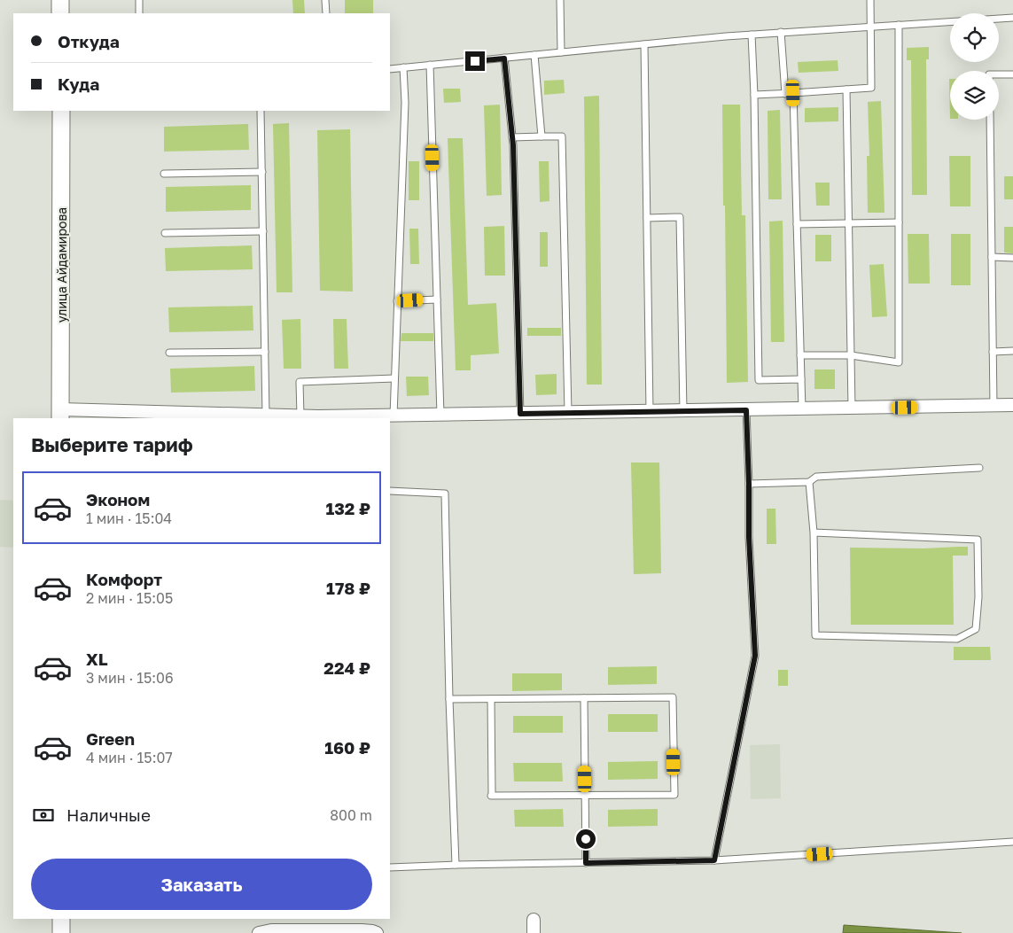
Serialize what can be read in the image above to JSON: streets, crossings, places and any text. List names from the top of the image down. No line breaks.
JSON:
{"streets":{"main road":["улица Айдамирова"]},"page":{"banner":["Откуда","Куда"],"heading":"Выберите тариф","list":[{"name":"Эконом","note":"1 мин · 15:04","value":"132 ₽"},{"name":"Комфорт","note":"2 мин · 15:05","value":"178 ₽"},{"name":"XL","note":"3 мин · 15:06","value":"224 ₽"},{"name":"Green","note":"4 мин · 15:07","value":"160 ₽"}],"pay":["Наличные","800 m"],"buttons":"Заказать"}}
